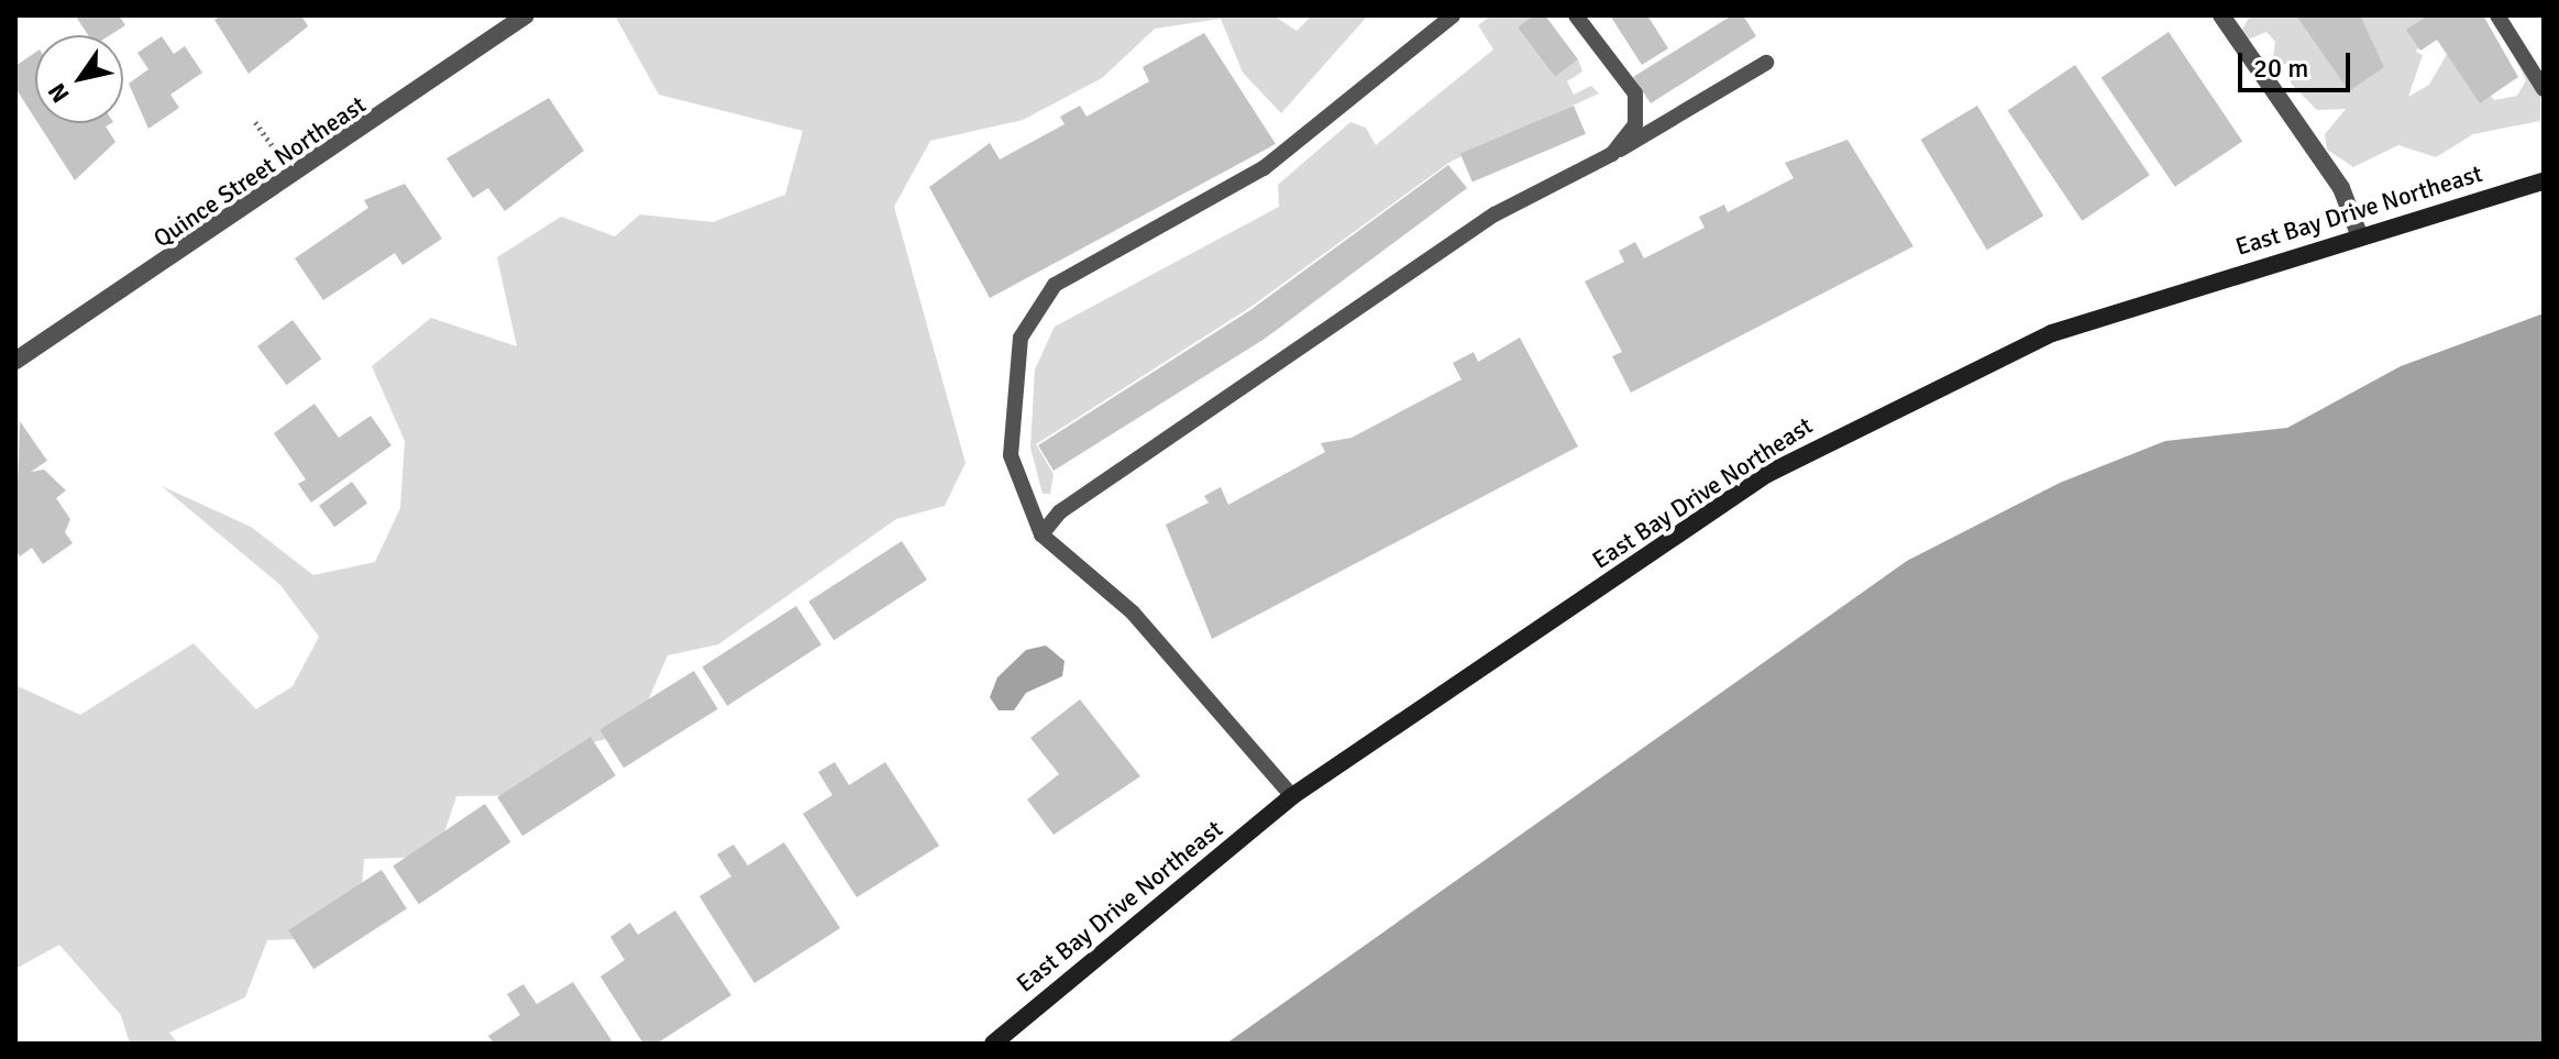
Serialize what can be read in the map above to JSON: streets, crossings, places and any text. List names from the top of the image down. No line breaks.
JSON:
{"streets":{"street":["Quince Street Northeast","East Bay Drive Northeast"]},"scale_bar":"20 m","north":"bottom left"}
